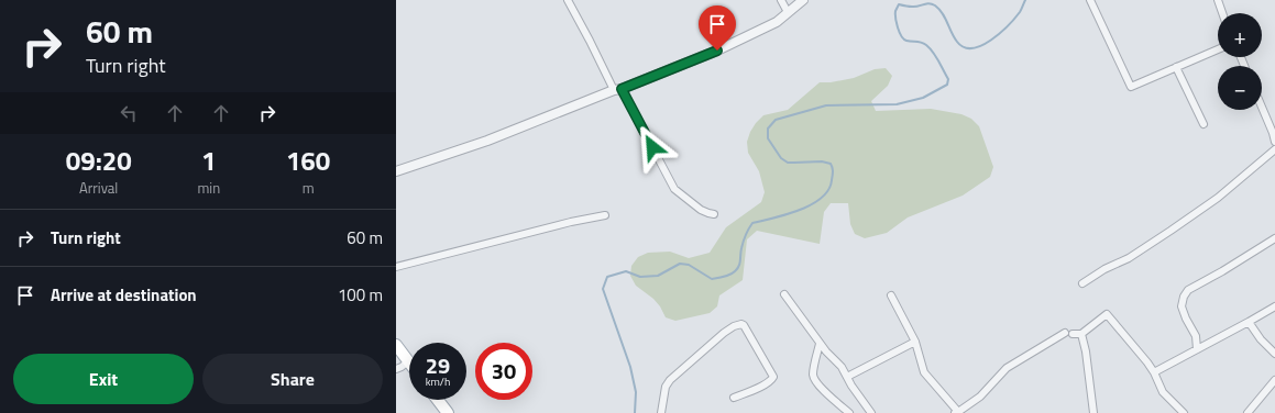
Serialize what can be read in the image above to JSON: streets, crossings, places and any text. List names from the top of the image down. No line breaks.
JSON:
{"page":{"turn":["60 m","Turn right"],"map_buttons":["+","−"],"eta":["09:20","Arrival","1","min","160","m"],"list":[{"name":"Turn right","value":"60 m"},{"name":"Arrive at destination","value":"100 m"}],"speed":"29 km/h","limit":"30","buttons":["Exit","Share"]}}
